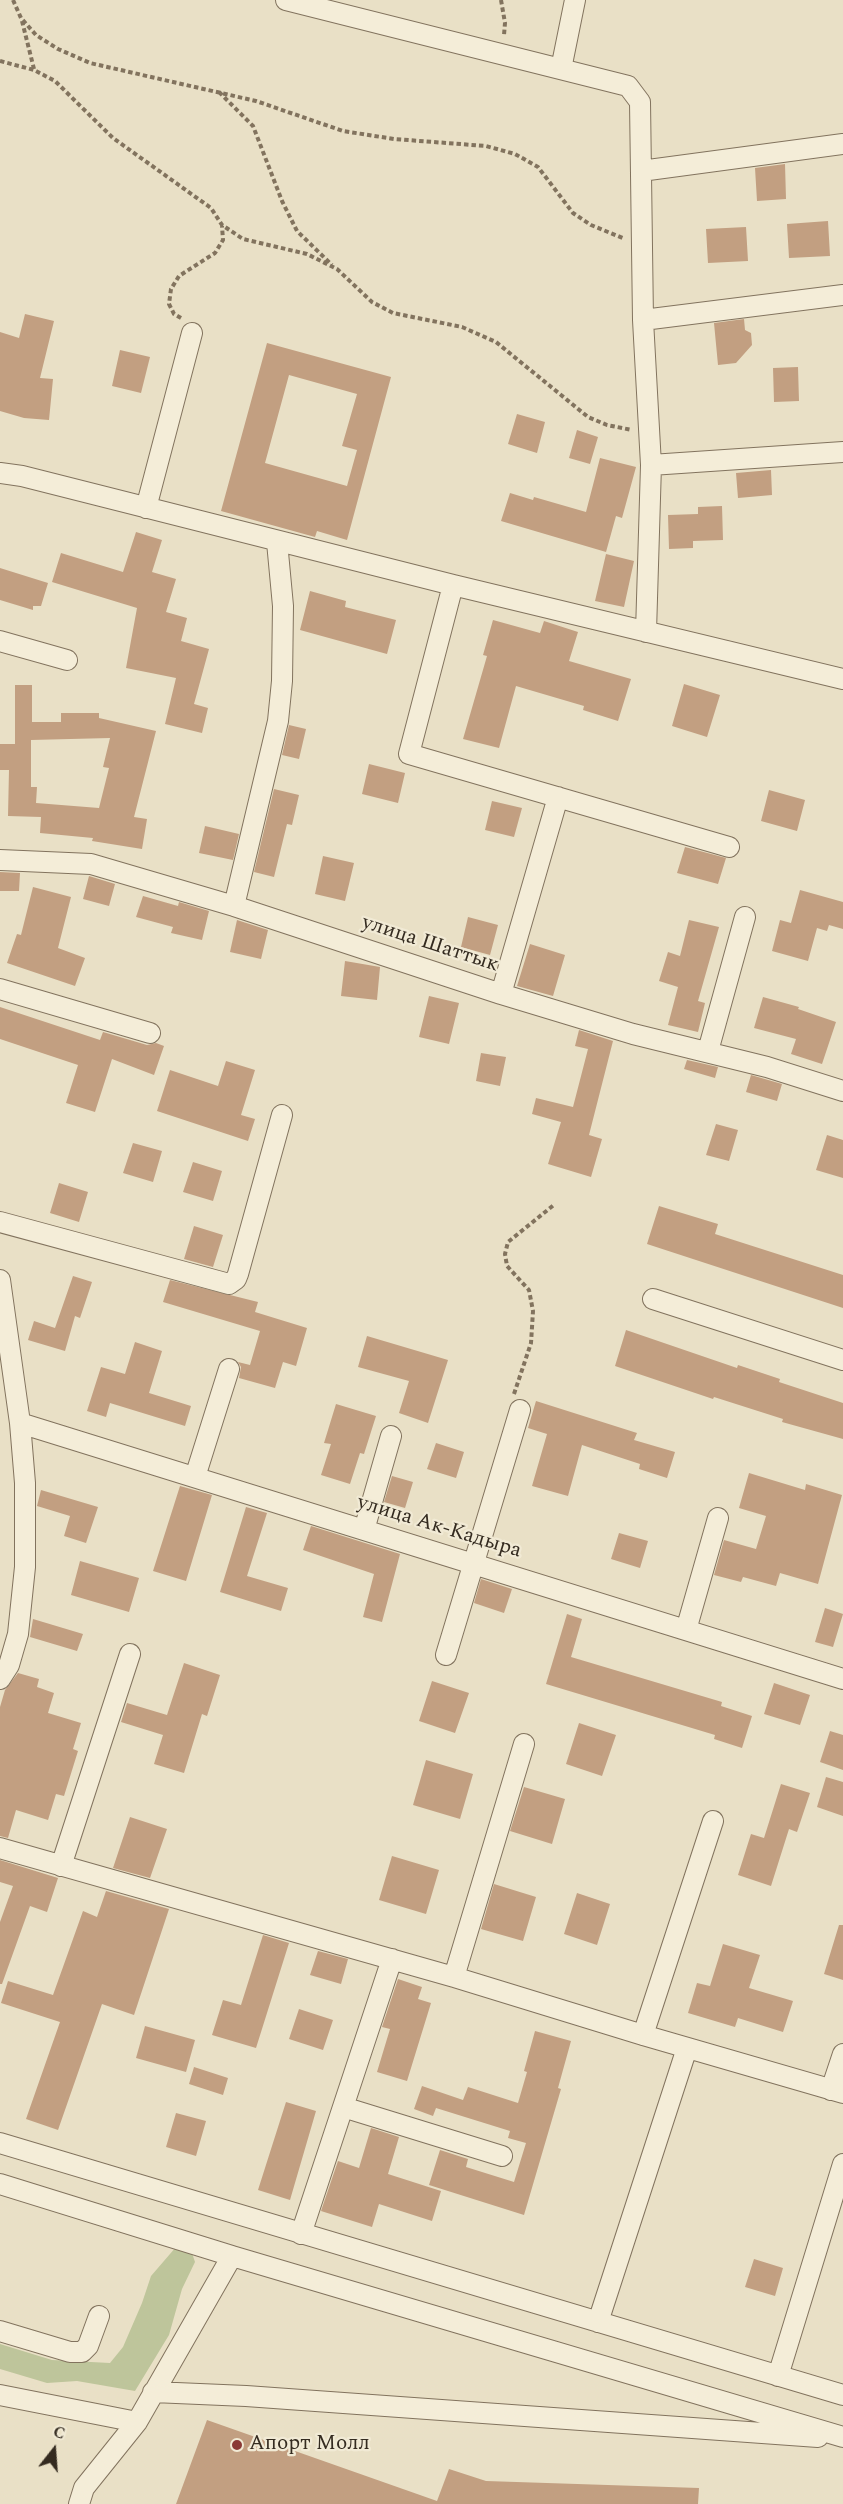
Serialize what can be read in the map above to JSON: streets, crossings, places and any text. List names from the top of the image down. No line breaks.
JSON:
{"streets":{"street":["улица Шаттык","улица Ак-Кадыра"]},"places":["Апорт Молл"],"north":"top"}
